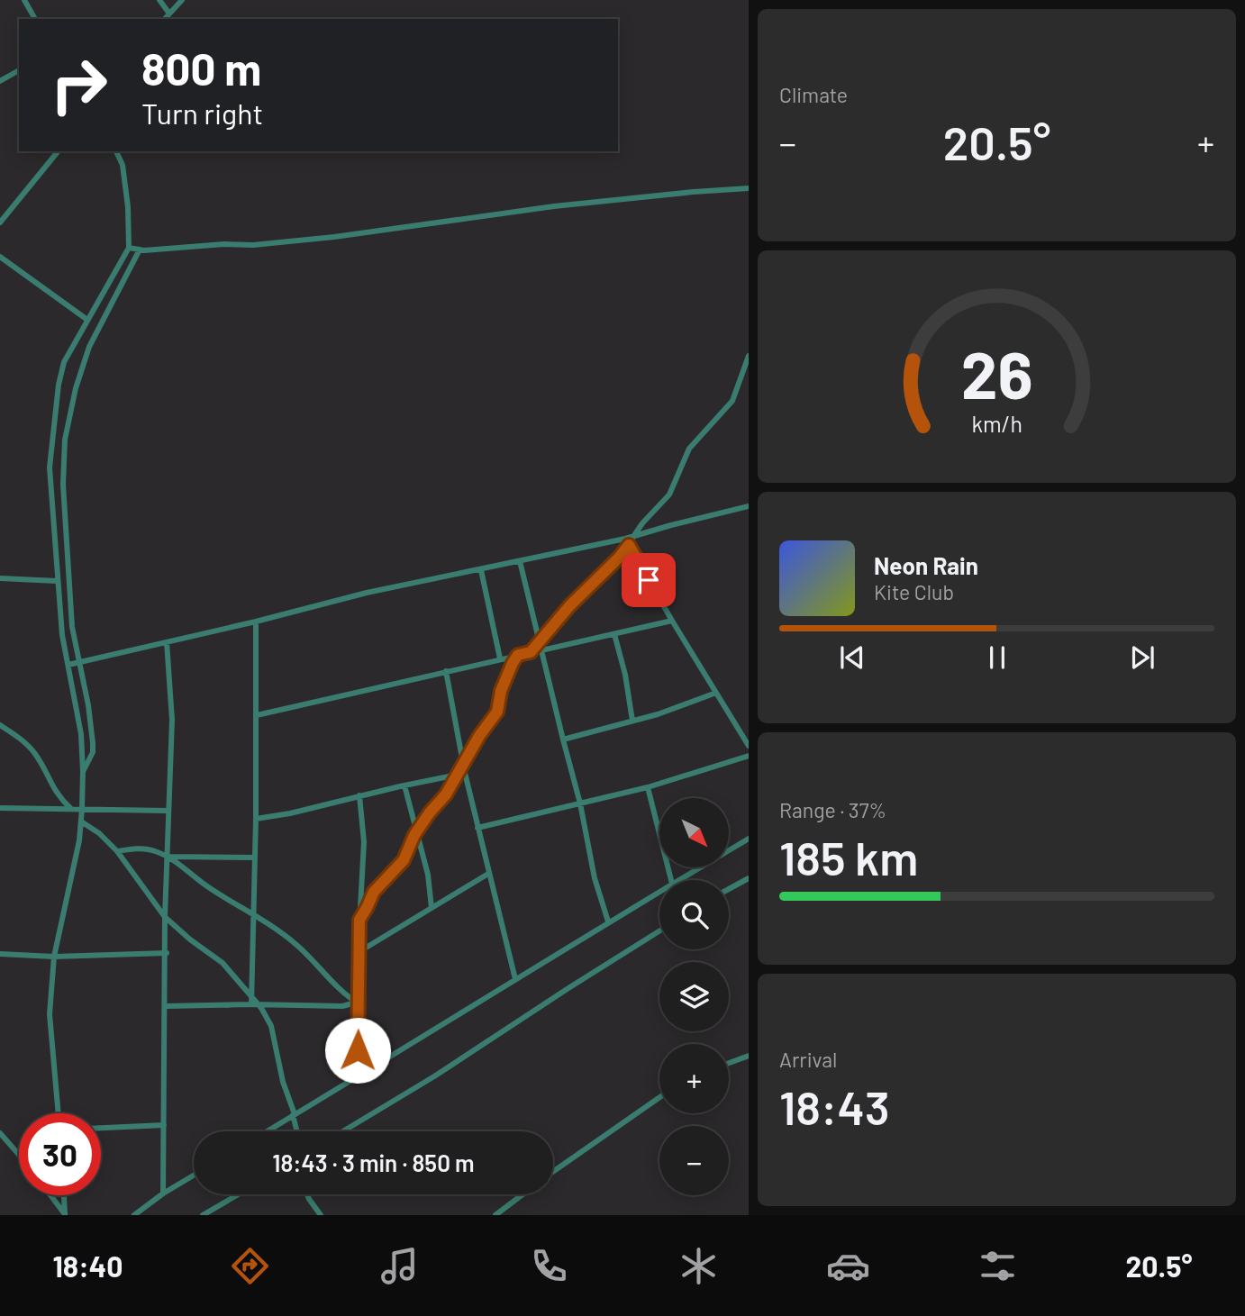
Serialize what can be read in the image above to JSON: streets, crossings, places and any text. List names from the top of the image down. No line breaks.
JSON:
{"north":"bottom right","page":{"tile":["Climate",["Range · 37%","185 km"],["Arrival","18:43"]],"turn":["800 m","Turn right"],"heat":["−","20.5°","+"],"song":["Neon Rain","Kite Club"],"map_buttons":["+","−"],"limit":"30","trip":"18:43 · 3 min · 850 m","tabs":["18:40","20.5°"],"gauge":["26","km/h"]}}
